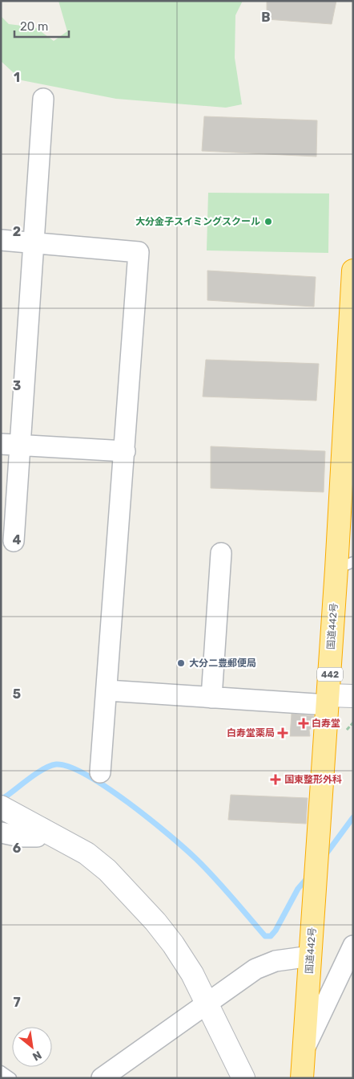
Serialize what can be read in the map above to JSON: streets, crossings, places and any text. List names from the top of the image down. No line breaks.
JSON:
{"streets":{"highway":["国道442号","442"]},"places":{"other":["大分金子スイミングスクール","大分二豊郵便局"],"health":["白寿堂","白寿堂薬局","国東整形外科"]},"scale_bar":"20 m","north":"bottom right","grid":{"columns":["B"],"rows":["1","2","3","4","5","6","7"]}}
